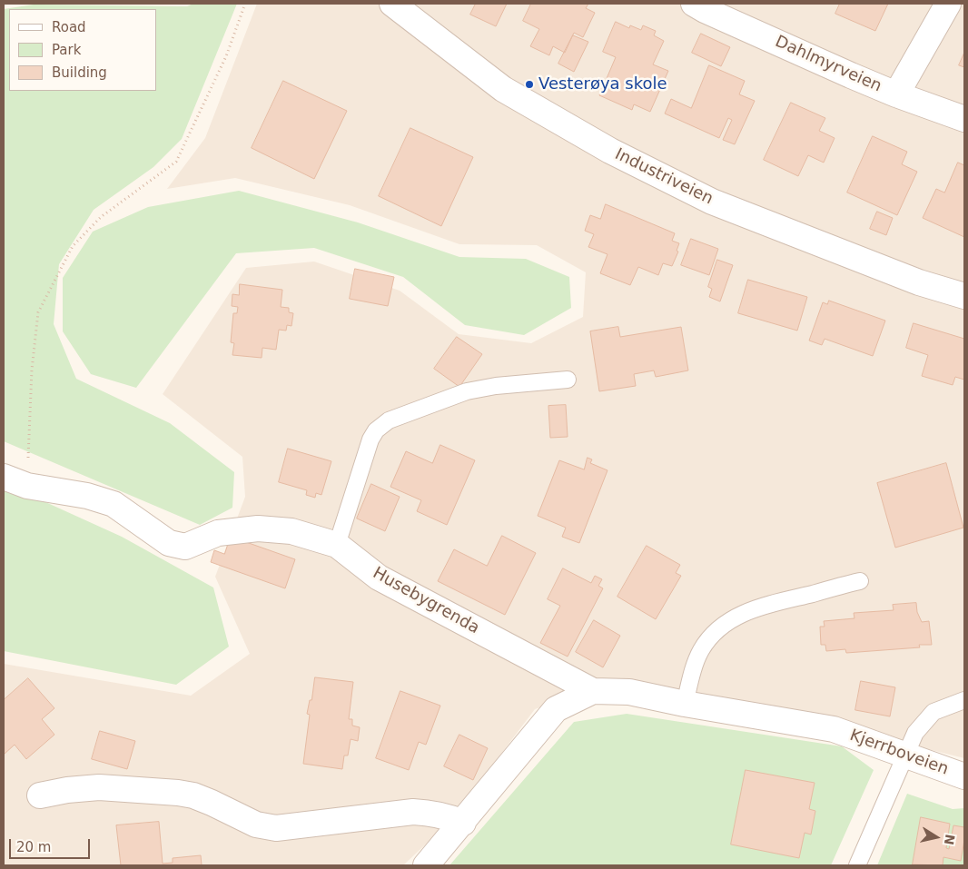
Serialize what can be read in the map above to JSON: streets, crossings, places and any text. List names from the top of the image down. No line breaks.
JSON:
{"streets":{"street":["Dahlmyrveien","Industriveien","Husebygrenda","Kjerrboveien"]},"crossings":[["Husebygrenda","Kjerrboveien"]],"places":["Vesterøya skole"],"legend":["Road","Park","Building"],"scale_bar":"20 m","north":"right"}
